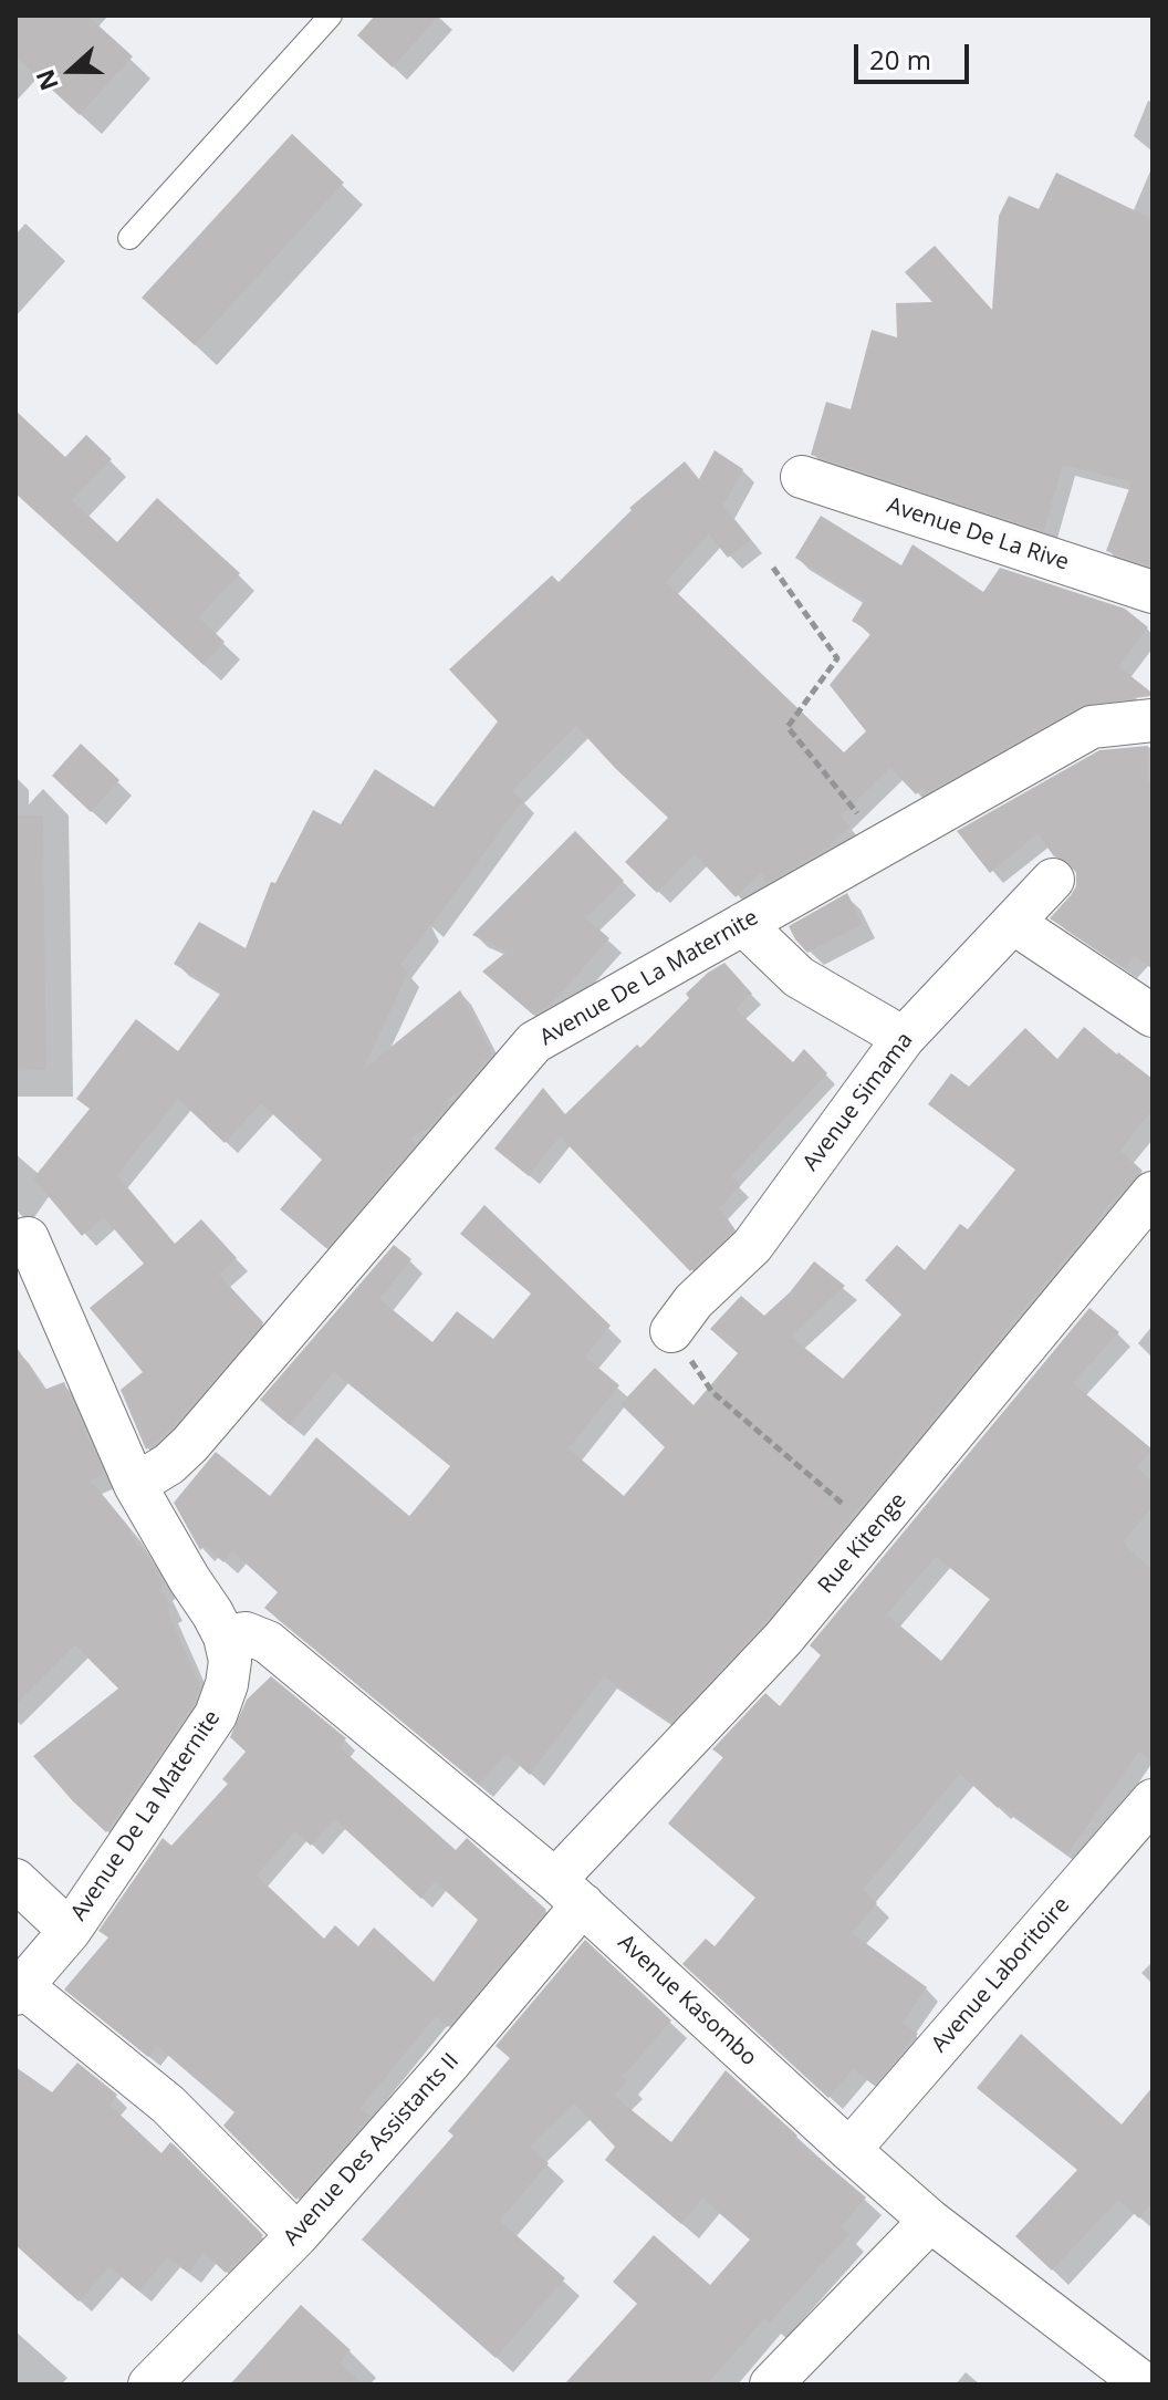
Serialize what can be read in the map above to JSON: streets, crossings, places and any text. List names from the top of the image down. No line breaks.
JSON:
{"streets":{"street":["Avenue De La Rive","Avenue De La Maternite","Avenue Simama","Rue Kitenge","Avenue Laboritoire","Avenue Kasombo","Avenue Des Assistants II"]},"crossings":[["Avenue De La Maternite","Avenue Kasombo"],["Rue Kitenge","Avenue Kasombo"],["Rue Kitenge","Avenue Des Assistants II"],["Avenue Laboritoire","Avenue Kasombo"],["Avenue Kasombo","Avenue Des Assistants II"]],"scale_bar":"20 m","north":"left"}
